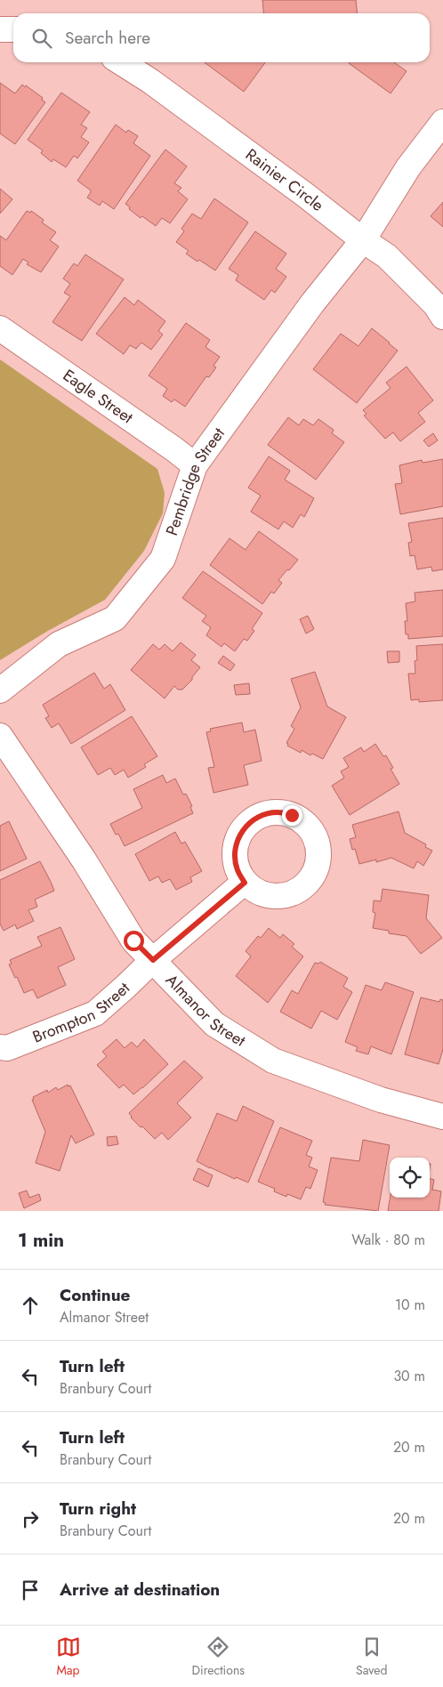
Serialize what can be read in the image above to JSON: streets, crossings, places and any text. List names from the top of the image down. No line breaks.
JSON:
{"streets":{"street":["Rainier Circle","Eagle Street","Pembridge Street","Almanor Street","Brompton Street"]},"crossings":[["Rainier Circle","Pembridge Street"],["Eagle Street","Pembridge Street"],["Almanor Street","Brompton Street"]],"page":{"search":"Search here","heading":["1 min","Walk · 80 m"],"list":[["Continue","Almanor Street","10 m"],["Turn left","Branbury Court","30 m"],["Turn left","Branbury Court","20 m"],["Turn right","Branbury Court","20 m"],"Arrive at destination"],"nav":["Map","Directions","Saved"]}}
